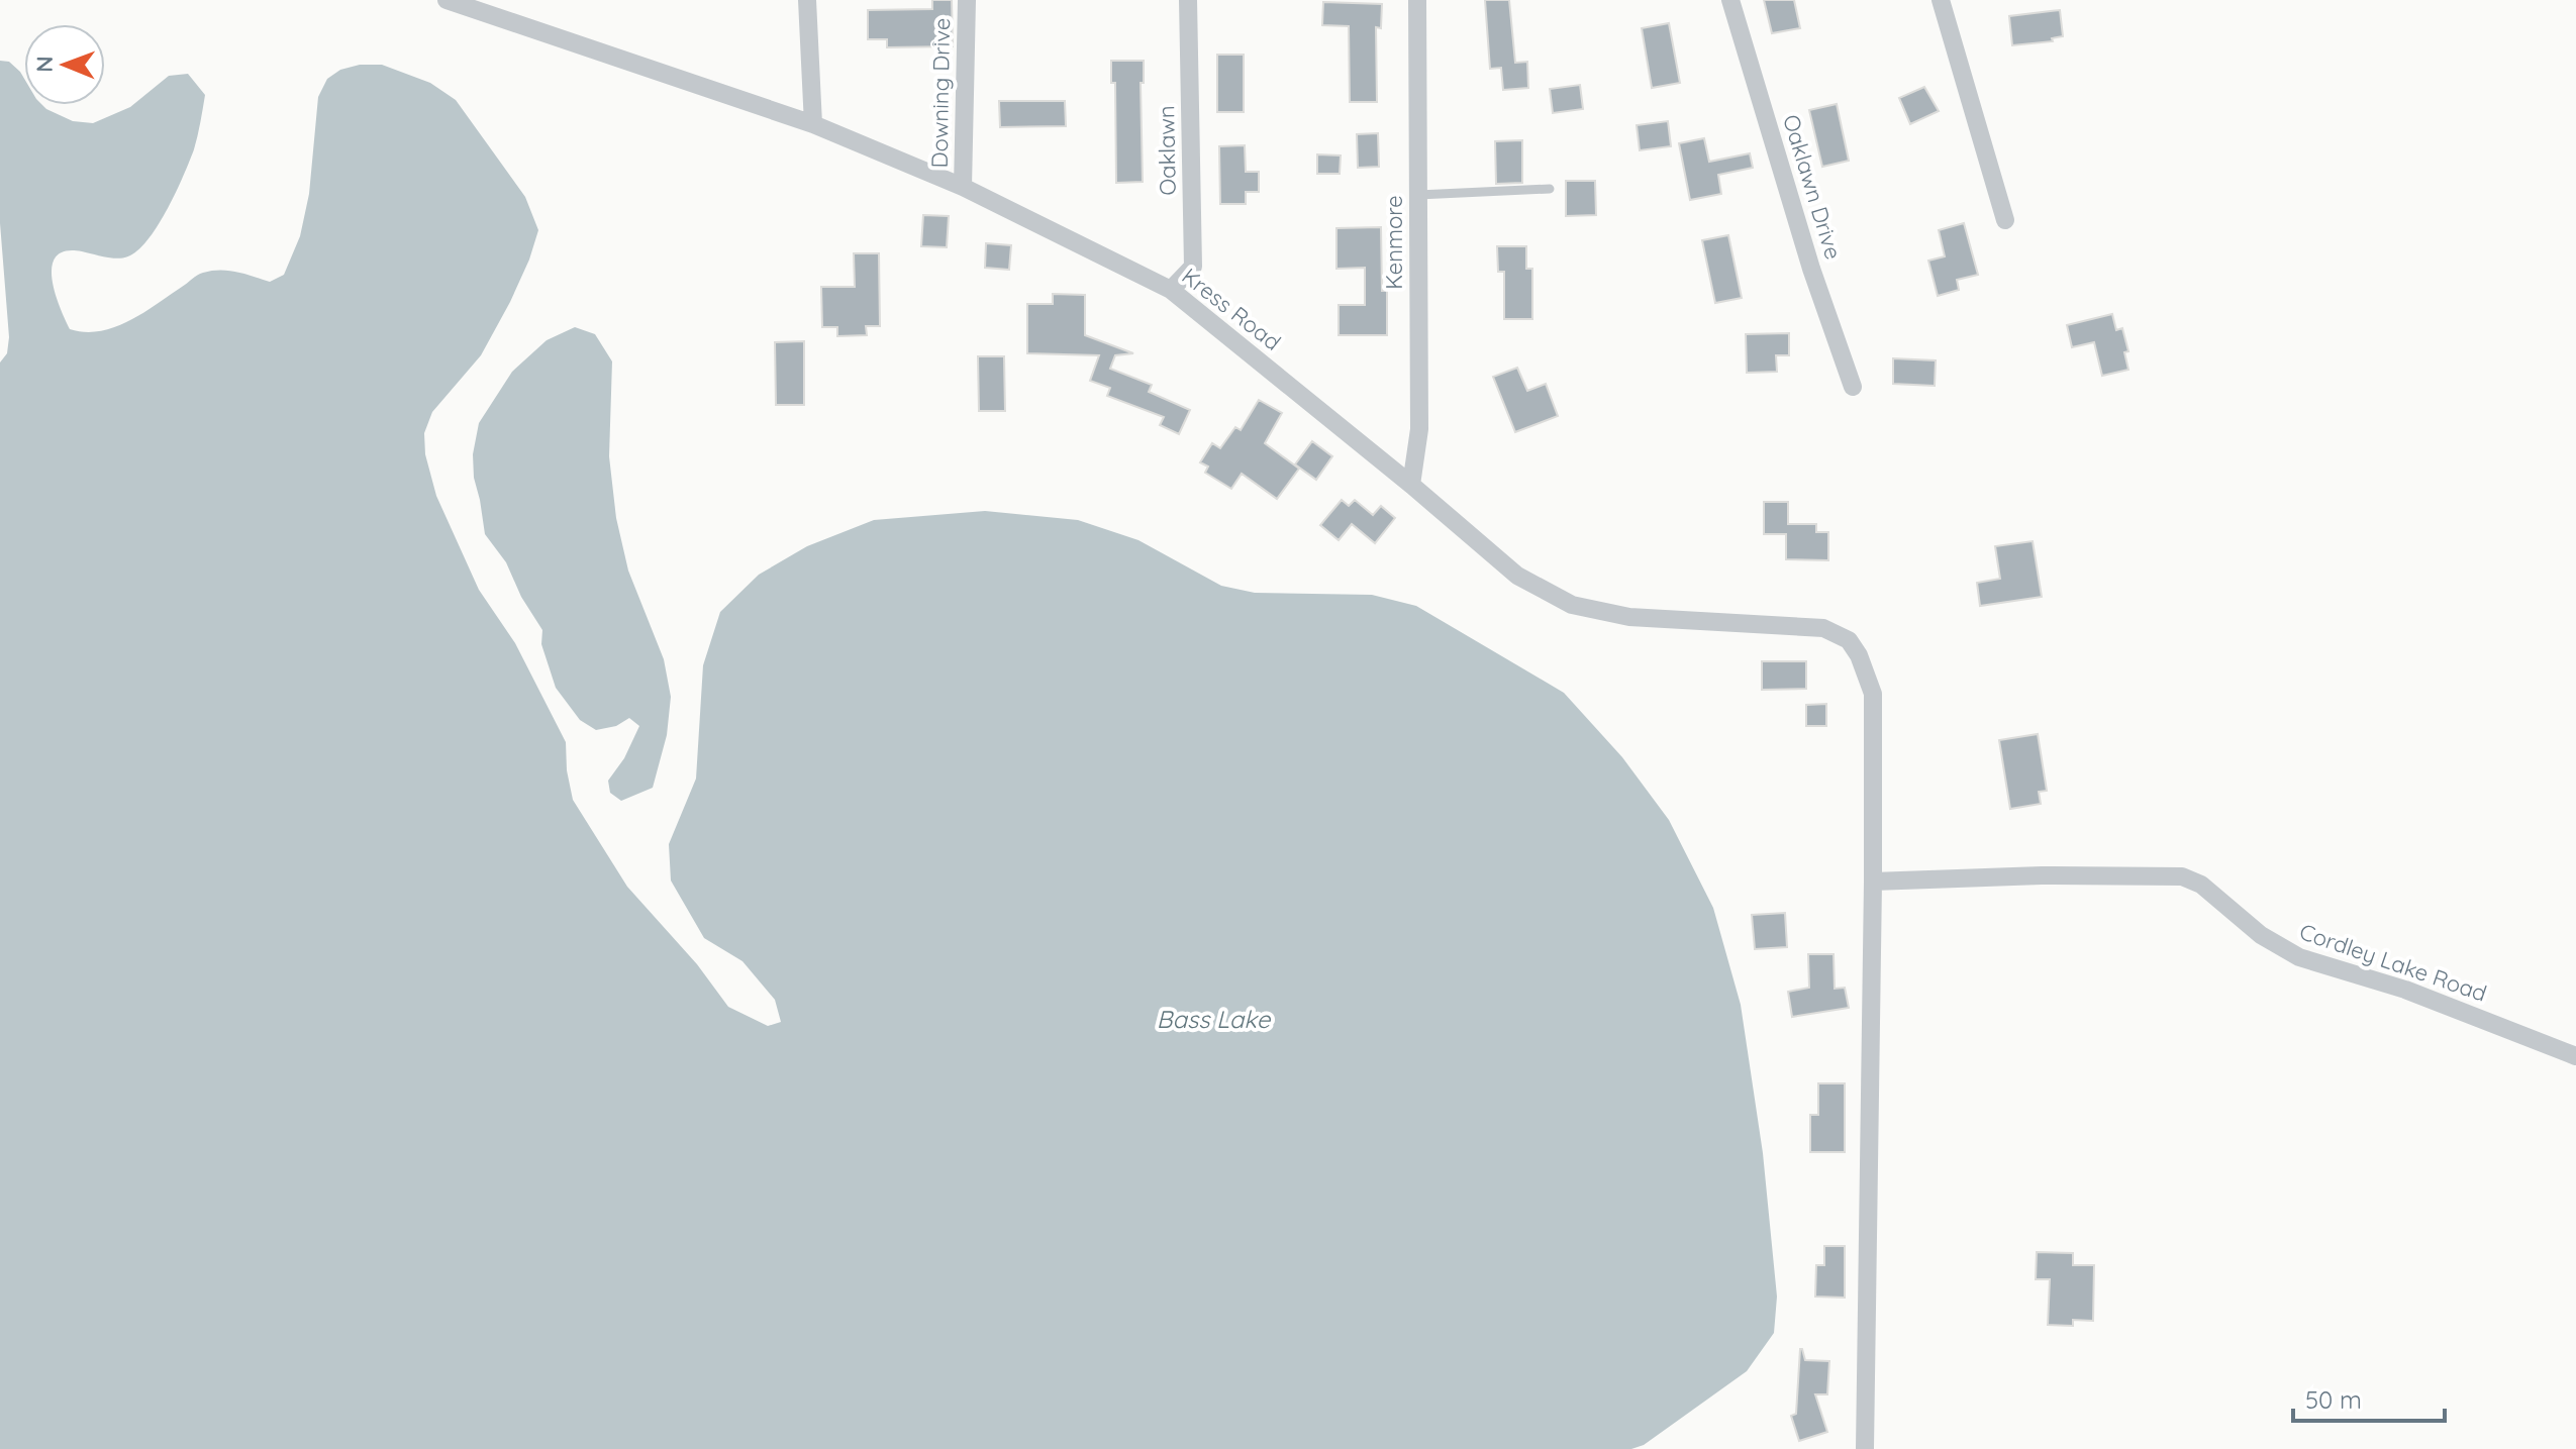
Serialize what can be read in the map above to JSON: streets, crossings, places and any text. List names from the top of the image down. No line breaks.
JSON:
{"streets":{"street":["Downing Drive","Oaklawn","Oaklawn Drive","Kenmore","Kress Road","Cordley Lake Road"]},"crossings":[["Downing Drive","Kress Road"],["Oaklawn","Kress Road"],["Kenmore","Kress Road"],["Kress Road","Cordley Lake Road"]],"water":["Bass Lake"],"scale_bar":"50 m","north":"left"}
